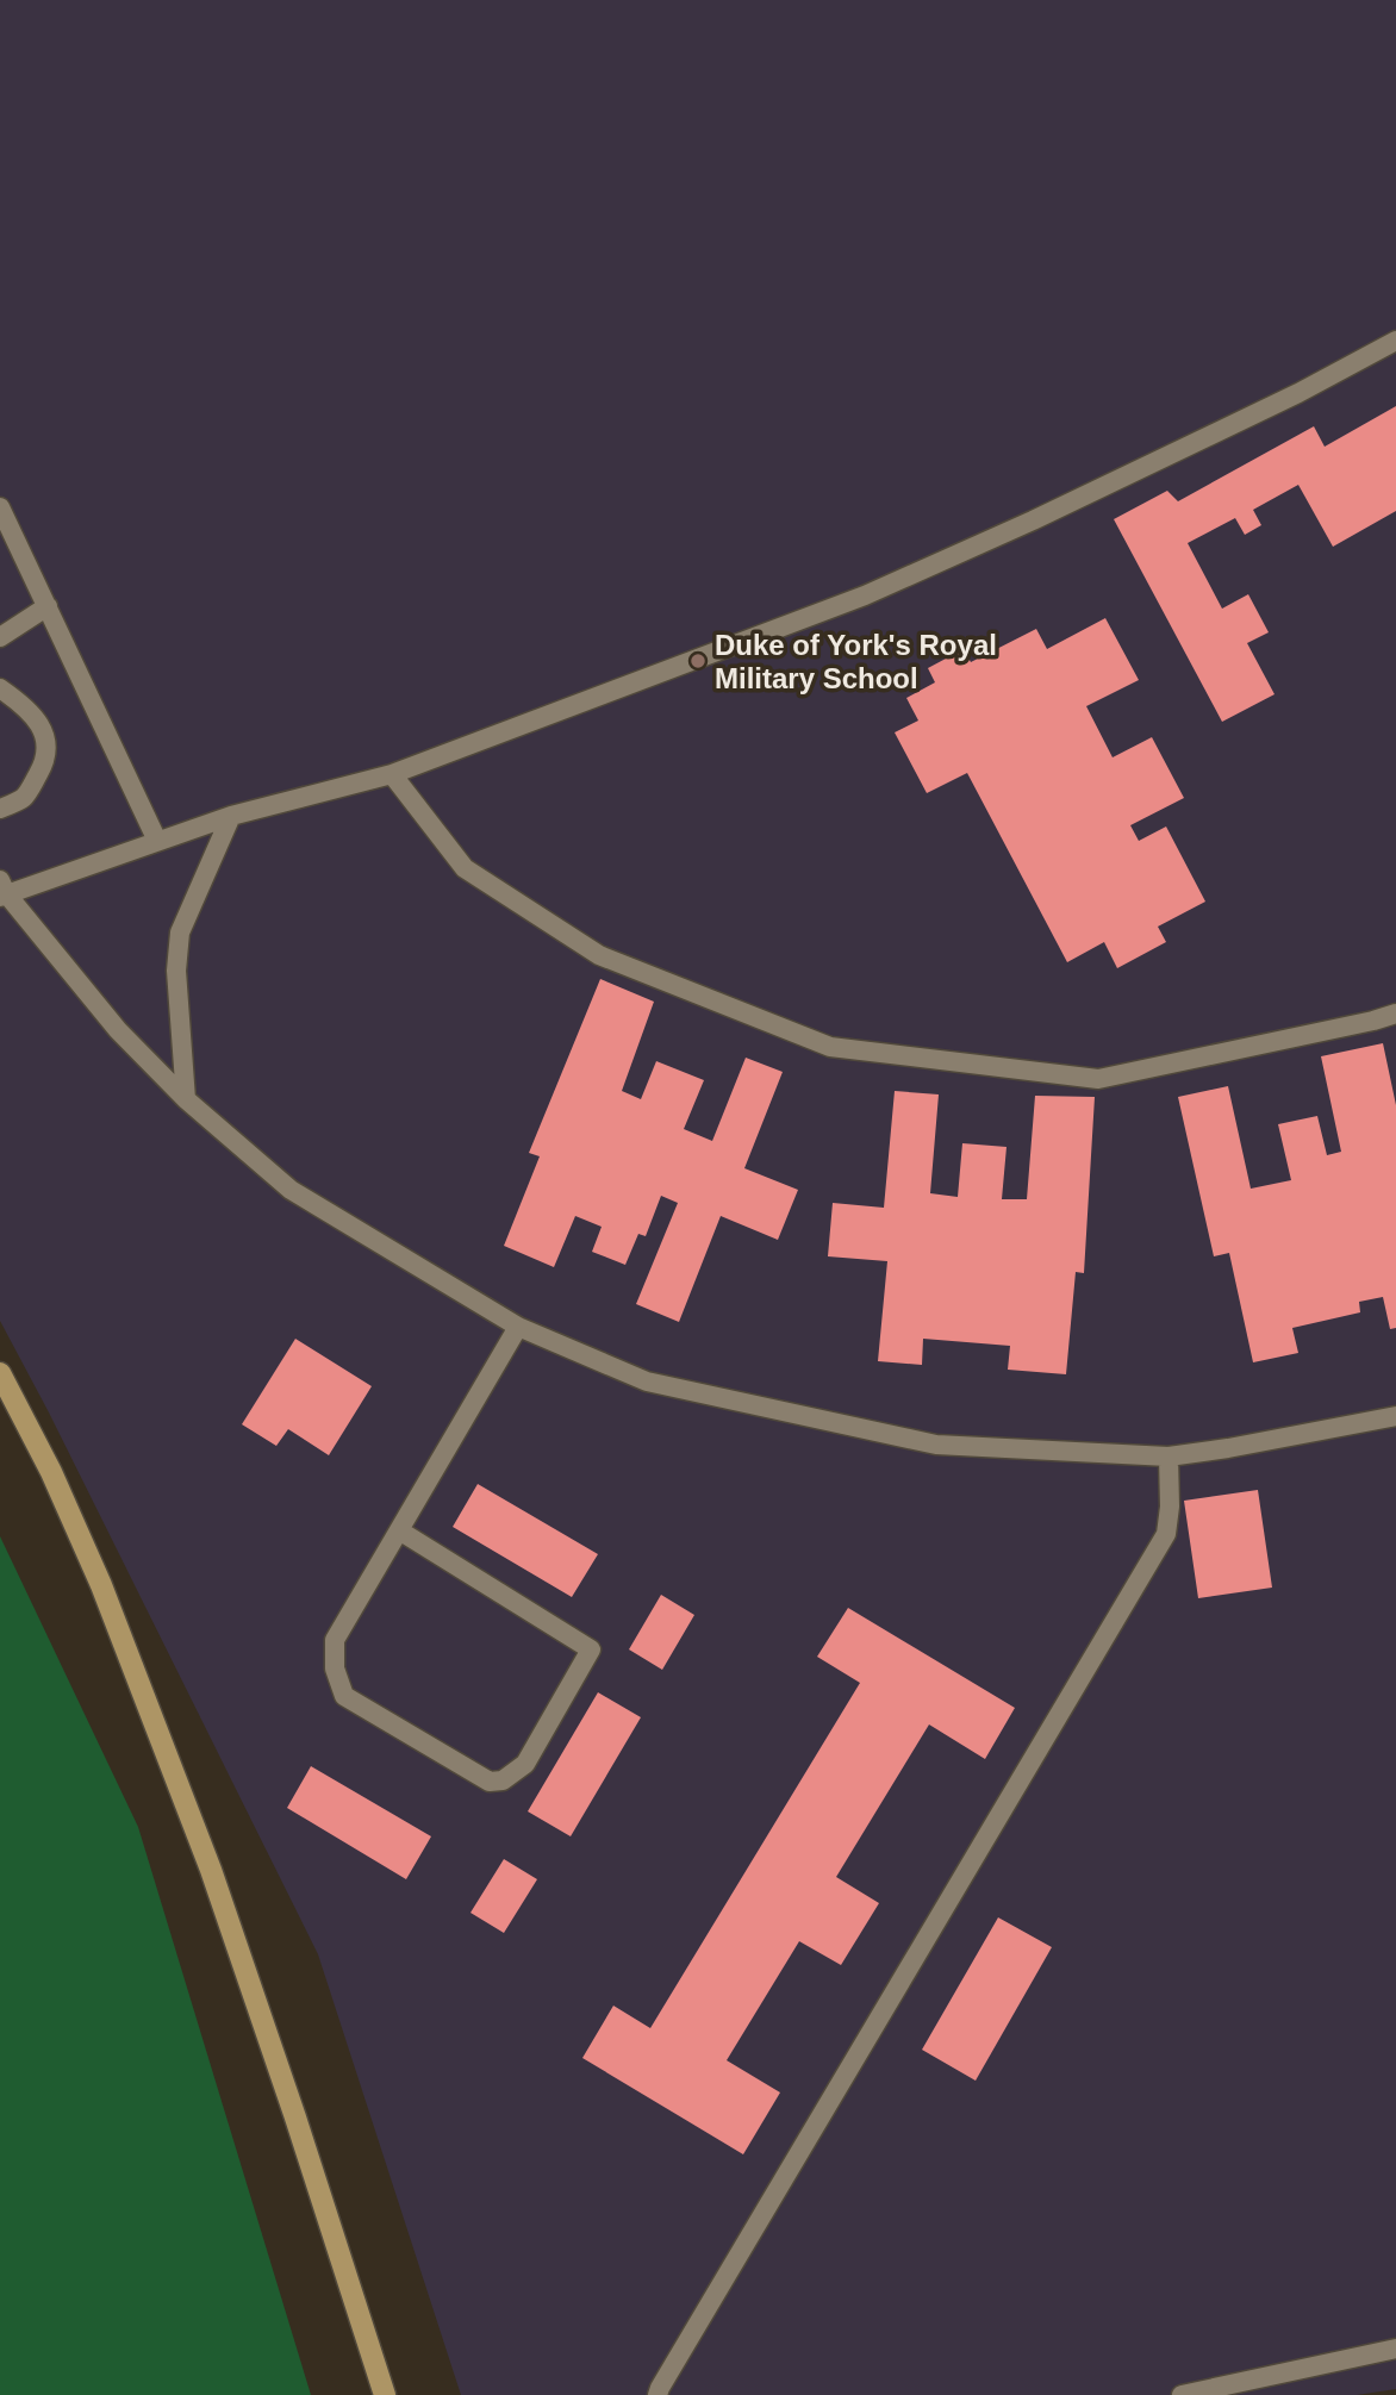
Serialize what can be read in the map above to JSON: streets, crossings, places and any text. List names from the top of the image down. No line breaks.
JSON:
{"places":["Duke of York's Royal Military School"]}
